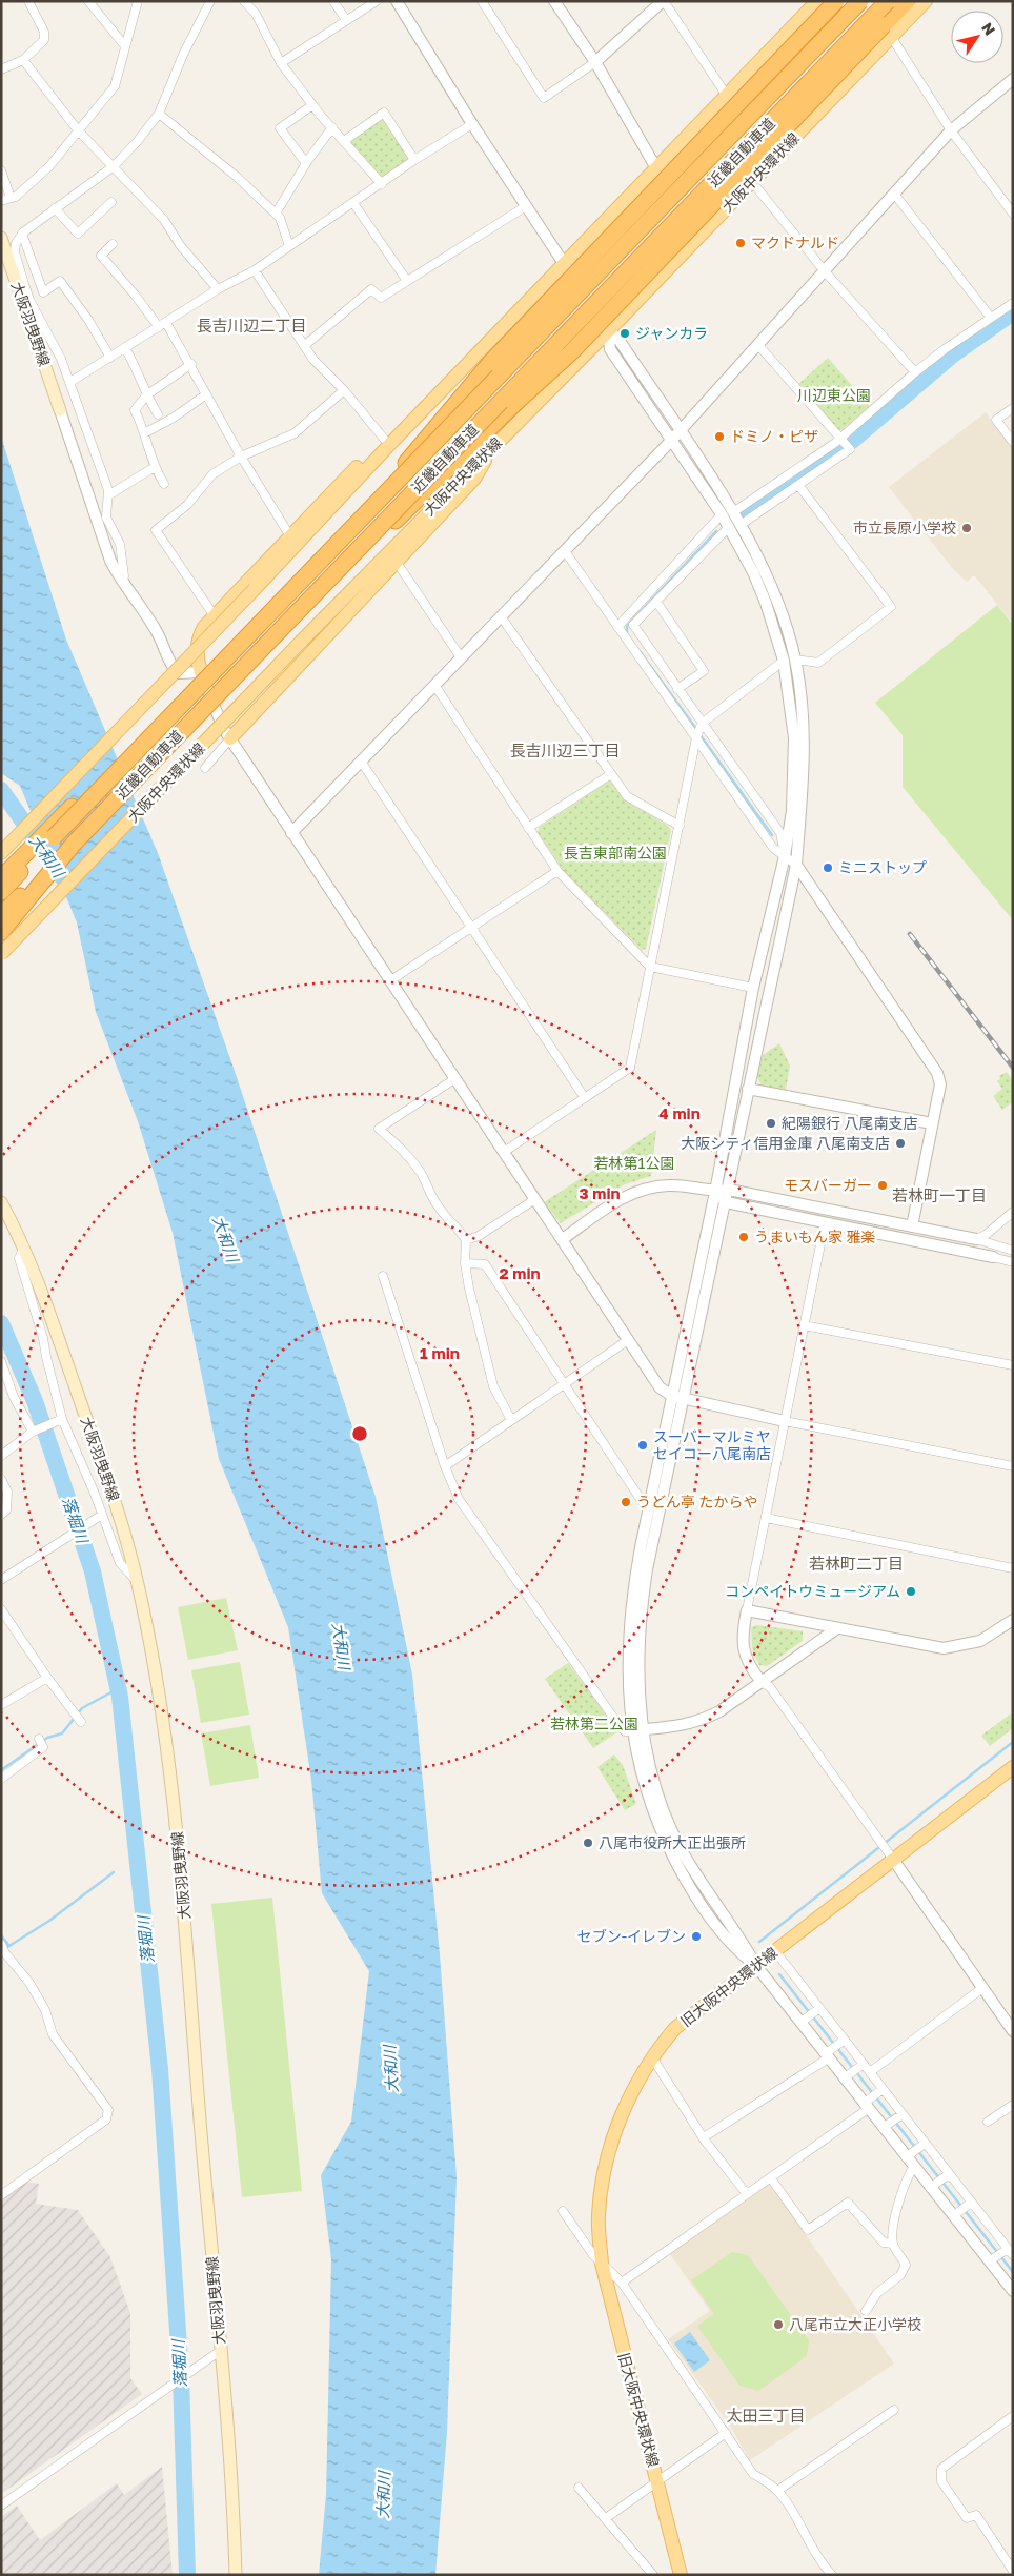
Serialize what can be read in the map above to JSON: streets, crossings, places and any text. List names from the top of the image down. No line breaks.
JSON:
{"streets":{"highway":["近畿自動車道"],"main road":["大阪中央環状線","大阪羽曳野線","旧大阪中央環状線"]},"districts":["長吉川辺二丁目","長吉川辺三丁目","若林町一丁目","若林町二丁目","太田三丁目"],"water":["大和川","落堀川"],"parks":["川辺東公園","長吉東部南公園","若林第1公園","若林第二公園"],"places":["マクドナルド","ジャンカラ","ドミノ・ピザ","市立長原小学校","ミニストップ","紀陽銀行 八尾南支店","大阪シティ信用金庫 八尾南支店","モスバーガー","うまいもん家 雅楽","スーバーマルミヤ セイコー八尾南店","うどん亭 たからや","コンペイトウミュージアム","八尾市役所大正出張所","セブン-イレブン","八尾市立大正小学校"],"north":"top right","rings":["4 min","3 min","2 min","1 min"]}
